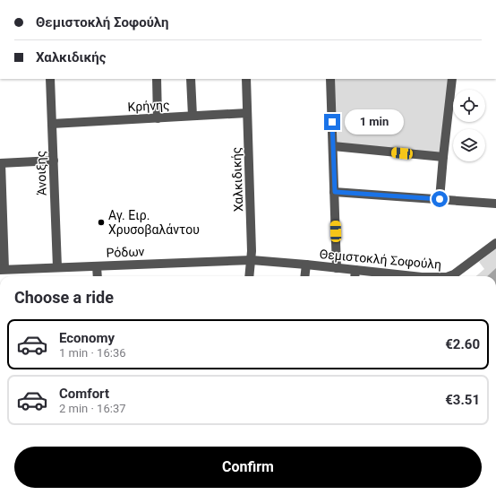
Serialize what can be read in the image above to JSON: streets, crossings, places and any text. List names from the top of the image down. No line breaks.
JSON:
{"streets":{"street":["Κρήνης","Άνοιξης","Χαλκιδικής","Ρόδων","Θεμιστοκλή Σοφούλη"]},"crossings":[["Κρήνης","Άνοιξης"],["Κρήνης","Χαλκιδικής"],["Άνοιξης","Ρόδων"],["Χαλκιδικής","Ρόδων"],["Χαλκιδικής","Θεμιστοκλή Σοφούλη"],["Ρόδων","Θεμιστοκλή Σοφούλη"]],"places":["Αγ. Ειρ. Χρυσοβαλάντου"],"page":{"banner":["Θεμιστοκλή Σοφούλη","Χαλκιδικής"],"bubble":"1 min","heading":"Choose a ride","list":[{"name":"Economy","note":"1 min · 16:36","value":"€2.60"},{"name":"Comfort","note":"2 min · 16:37","value":"€3.51"}],"buttons":"Confirm"}}
